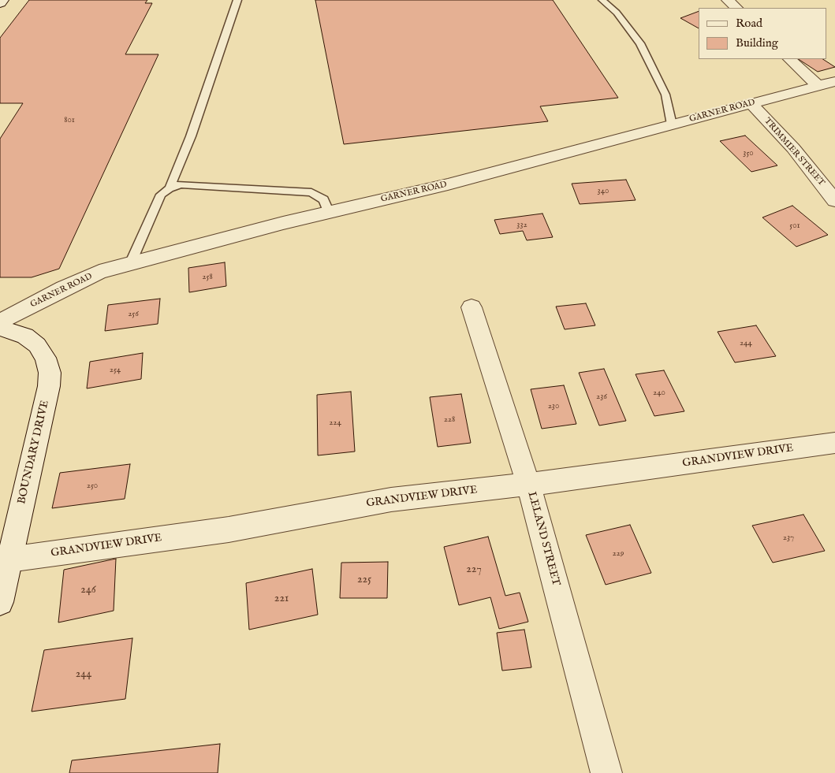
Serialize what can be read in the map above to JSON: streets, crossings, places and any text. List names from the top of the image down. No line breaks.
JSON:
{"streets":{"street":["GARNER ROAD","TRIMMIER STREET","BOUNDARY DRIVE","GRANDVIEW DRIVE","LELAND STREET"]},"crossings":[["GARNER ROAD","TRIMMIER STREET"],["BOUNDARY DRIVE","GRANDVIEW DRIVE"],["GRANDVIEW DRIVE","LELAND STREET"]],"house_numbers":["801","350","340","332","501","258","256","244","254","240","236","230","228","224","250","237","229","227","225","246","221","244"],"legend":["Road","Building"]}
